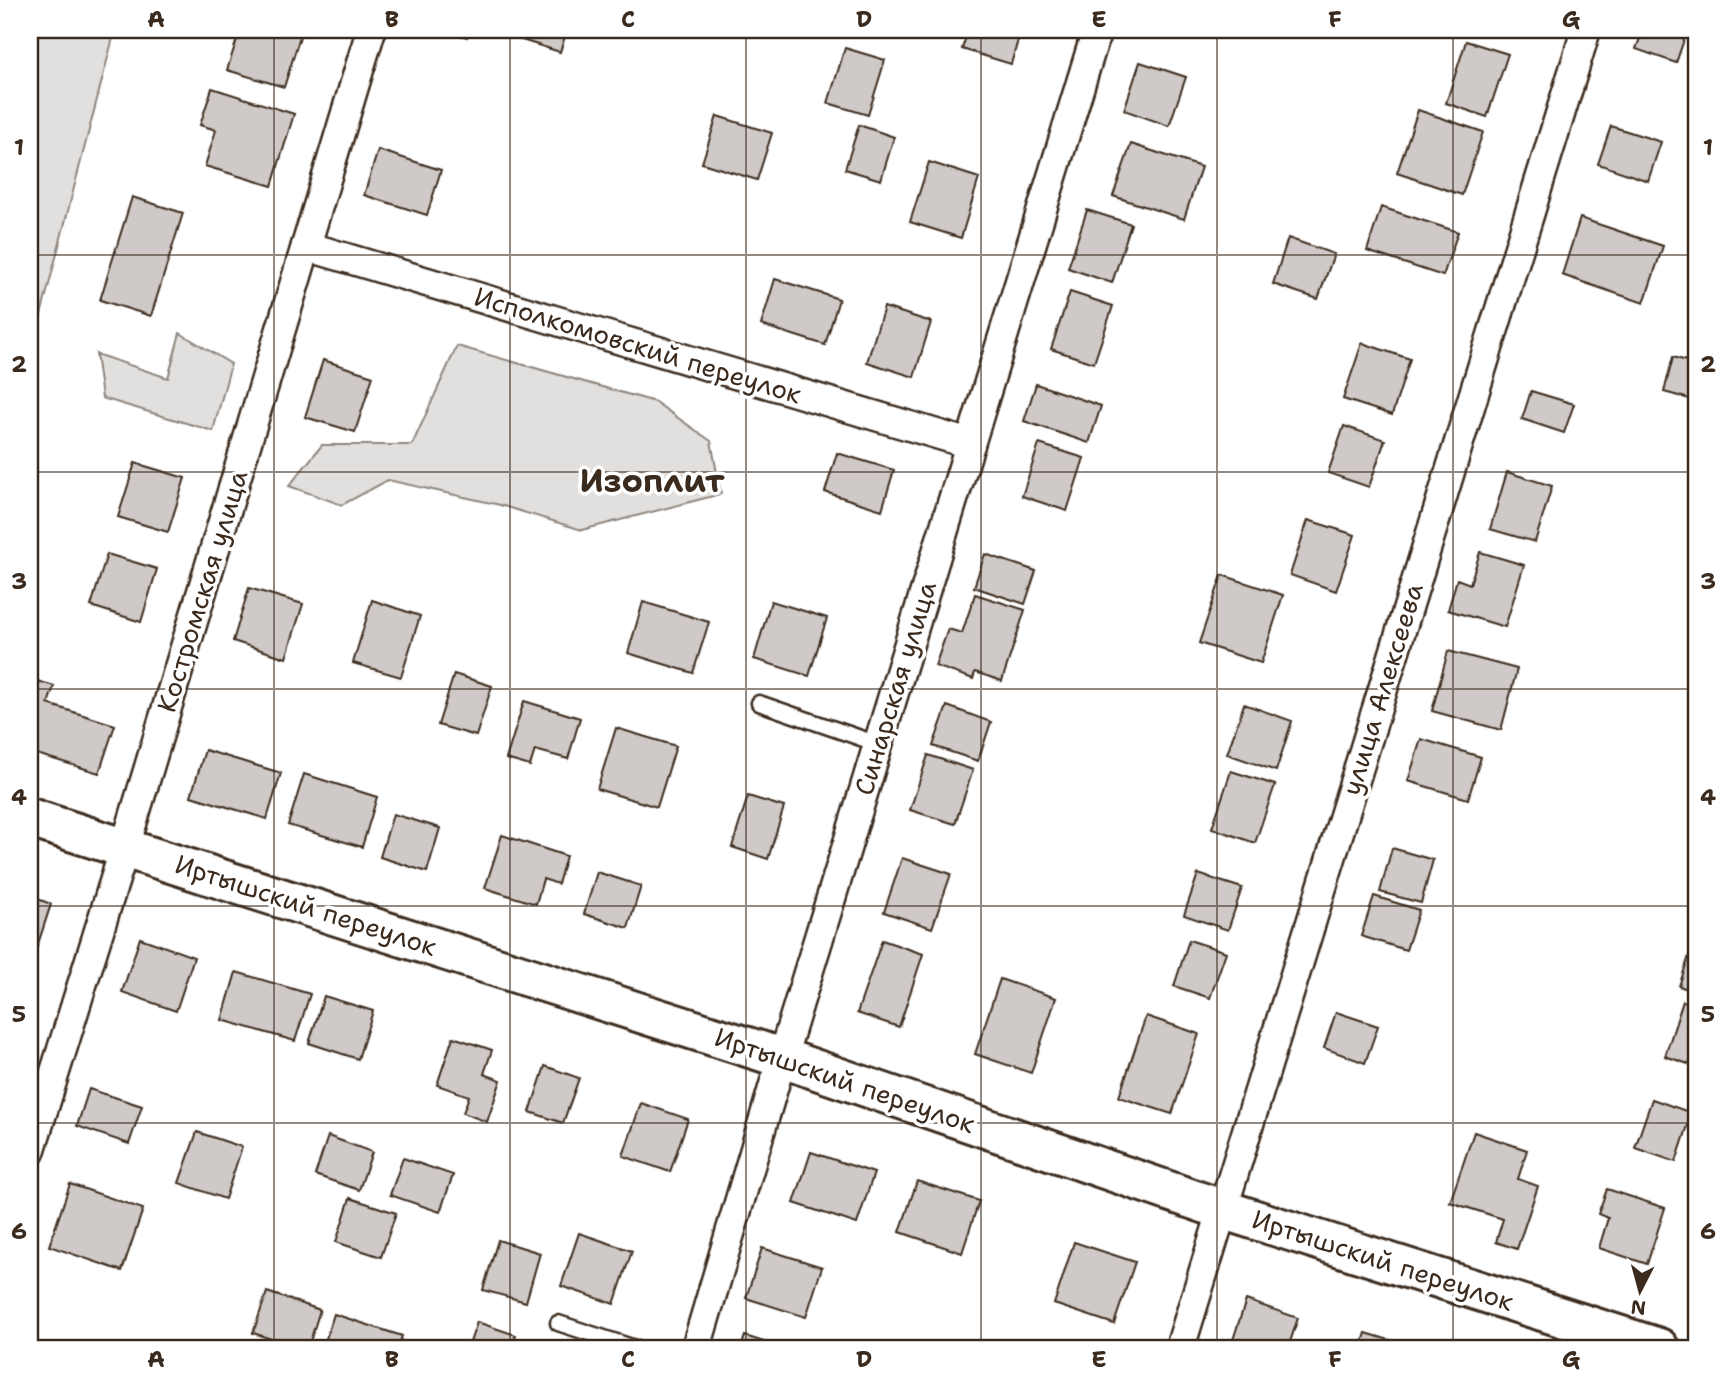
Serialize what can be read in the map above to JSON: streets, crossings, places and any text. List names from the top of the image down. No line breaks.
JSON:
{"streets":{"street":["Исполкомовский переулок","Костромская улица","Синарская улица","улица Алексеева","Иртышский переулок"]},"crossings":[["Исполкомовский переулок","Костромская улица"],["Исполкомовский переулок","Синарская улица"],["Костромская улица","Иртышский переулок"],["Синарская улица","Иртышский переулок"],["улица Алексеева","Иртышский переулок"]],"districts":["Изоплит"],"north":"bottom","grid":{"columns":["A","B","C","D","E","F","G"],"rows":["1","2","3","4","5","6"]}}
